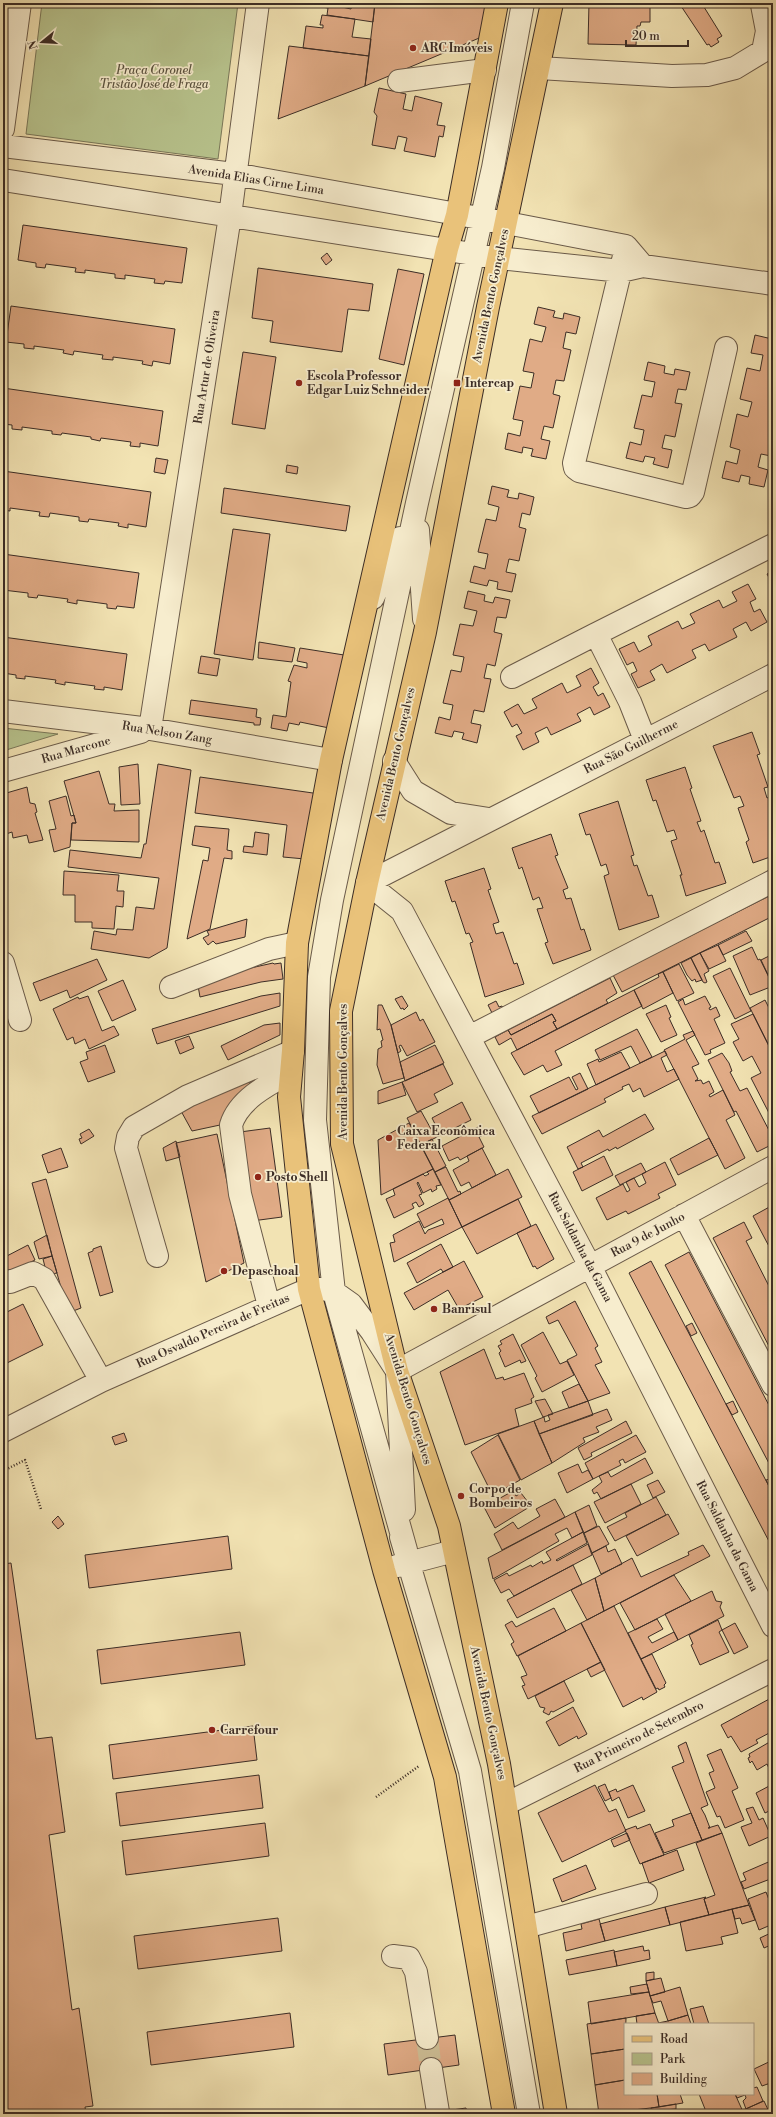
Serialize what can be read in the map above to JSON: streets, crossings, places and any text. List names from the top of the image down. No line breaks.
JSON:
{"streets":{"main road":["Avenida Bento Gonçalves"],"street":["Avenida Elias Cirne Lima","Rua Artur de Oliveira","Rua Nelson Zang","Rua São Guilherme","Rua Marcone","Rua 9 de Junho","Rua Saldanha da Gama","Rua Osvaldo Pereira de Freitas","Rua Primeiro de Setembro"]},"crossings":[["Avenida Elias Cirne Lima","Avenida Bento Gonçalves"],["Avenida Elias Cirne Lima","Rua Artur de Oliveira"],["Avenida Bento Gonçalves","Rua São Guilherme"],["Avenida Bento Gonçalves","Rua 9 de Junho"],["Avenida Bento Gonçalves","Rua Saldanha da Gama"],["Avenida Bento Gonçalves","Rua Primeiro de Setembro"],["Rua Artur de Oliveira","Rua Nelson Zang"],["Rua Artur de Oliveira","Rua Marcone"],["Rua Nelson Zang","Rua Marcone"],["Rua São Guilherme","Rua Saldanha da Gama"],["Rua 9 de Junho","Rua Saldanha da Gama"]],"parks":["Praça Coronel Tristão José de Fraga"],"places":{"other":["ARC Imóveis","Escola Professor Edgar Luiz Schneider","Caixa Econômica Federal","Posto Shell","Depaschoal","Banrisul","Corpo de Bombeiros","Carrefour"],"transit":["Intercap"]},"legend":["Road","Park","Building"],"scale_bar":"20 m","north":"left"}
